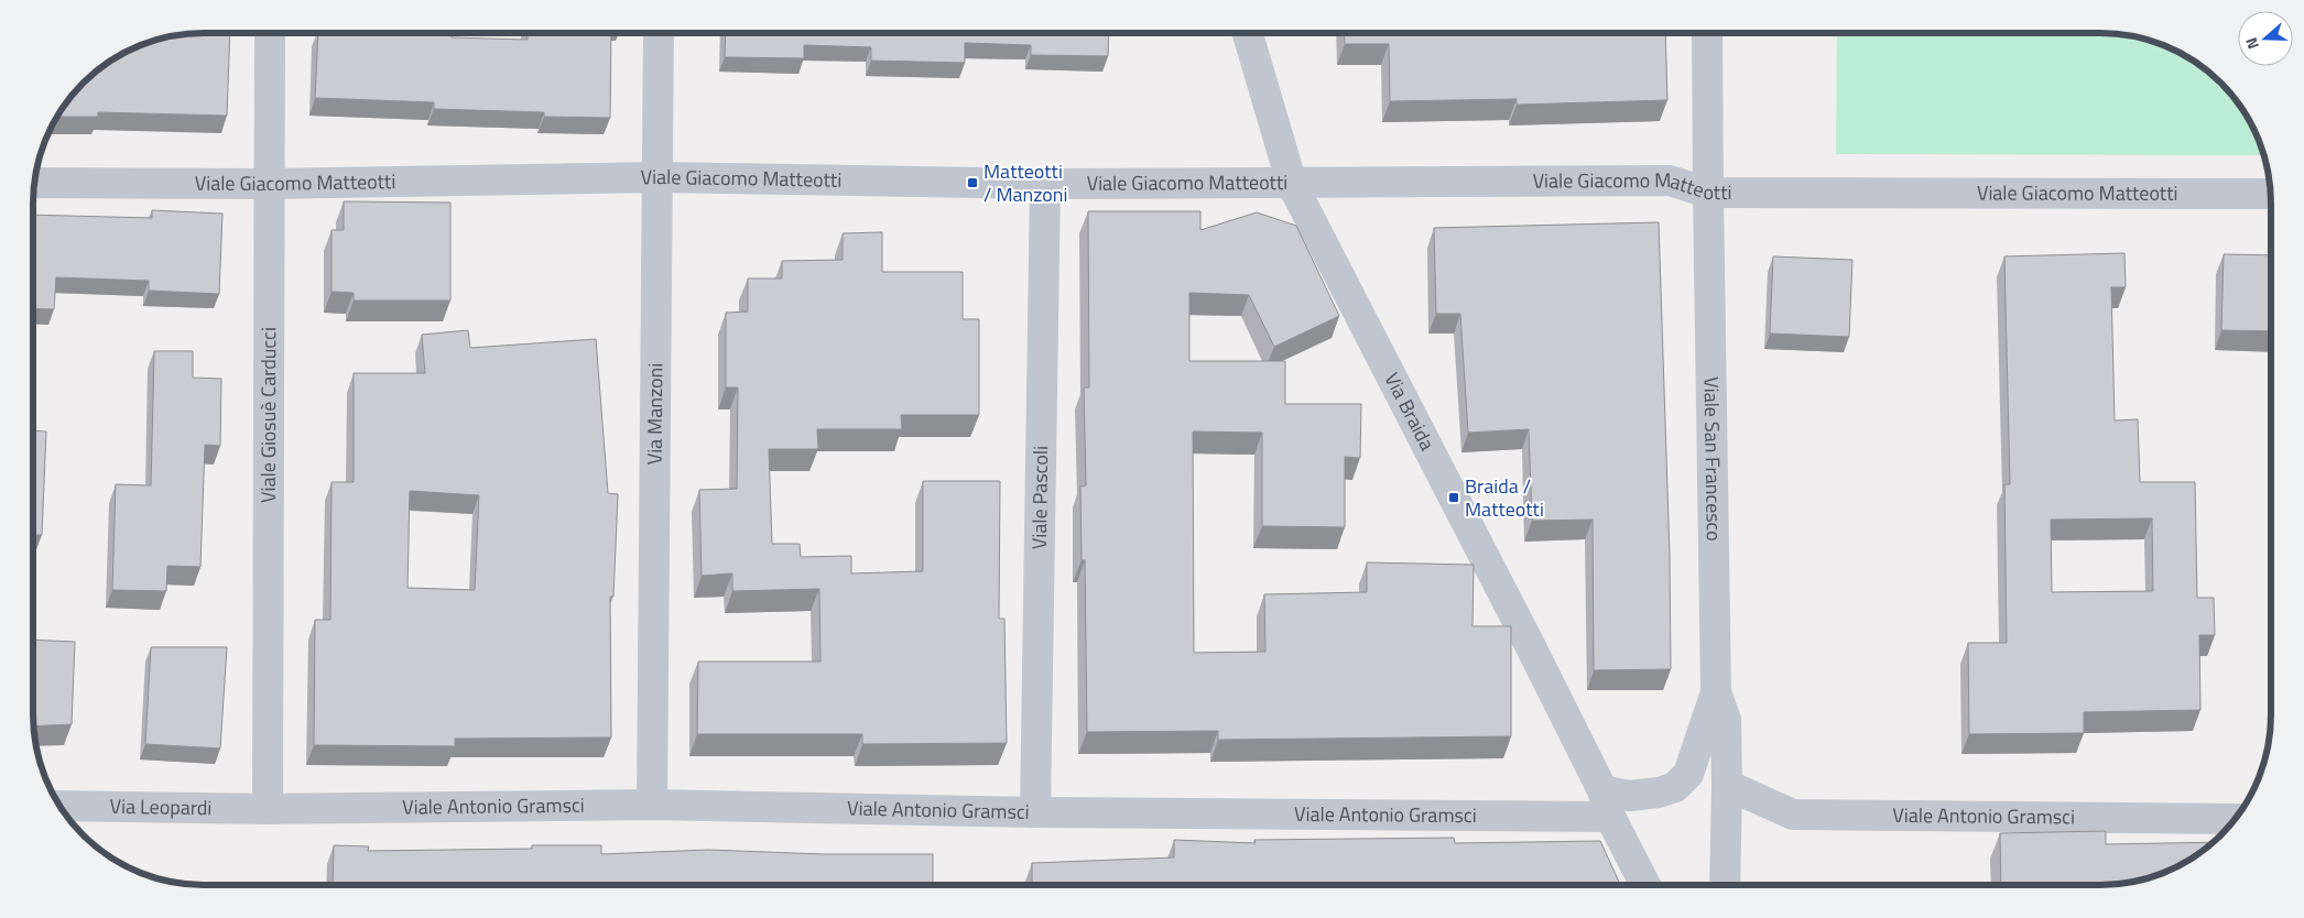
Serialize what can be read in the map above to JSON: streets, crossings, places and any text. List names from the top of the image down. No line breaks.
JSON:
{"streets":{"street":["Viale Giacomo Matteotti","Via Braida","Via Manzoni","Viale Giosuè Carducci","Viale San Francesco","Viale Pascoli","Viale Antonio Gramsci","Via Leopardi"]},"crossings":[["Viale Giacomo Matteotti","Via Braida"],["Viale Giacomo Matteotti","Via Manzoni"],["Viale Giacomo Matteotti","Viale Giosuè Carducci"],["Viale Giacomo Matteotti","Viale San Francesco"],["Viale Giacomo Matteotti","Viale Pascoli"],["Via Braida","Viale Antonio Gramsci"],["Via Manzoni","Viale Antonio Gramsci"],["Viale Giosuè Carducci","Viale Antonio Gramsci"],["Viale Giosuè Carducci","Via Leopardi"],["Viale San Francesco","Viale Antonio Gramsci"],["Viale Pascoli","Viale Antonio Gramsci"],["Viale Antonio Gramsci","Via Leopardi"]],"places":{"transit":["Matteotti / Manzoni","Braida / Matteotti"]},"north":"left"}
